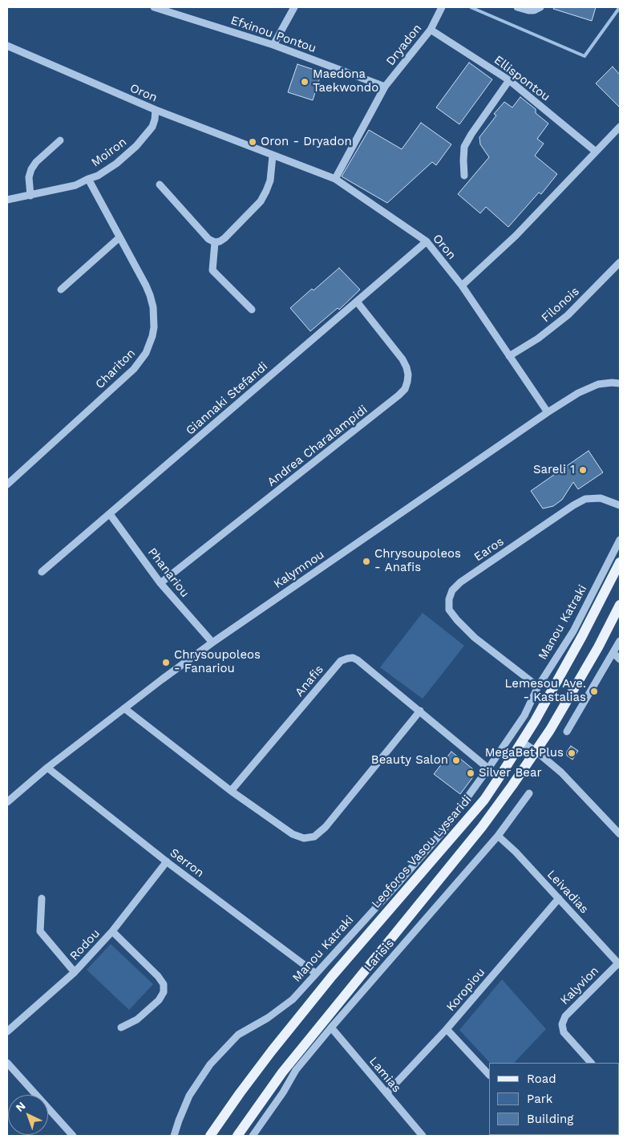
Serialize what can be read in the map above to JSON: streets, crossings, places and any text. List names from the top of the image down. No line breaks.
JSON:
{"streets":{"main road":["Leoforos Vasou Lyssaridi"],"street":["Efxinou Pontou","Dryadon","Ellispontou","Oron","Moiron","Filonois","Chariton","Giannaki Stefandi","Andrea Charalampidi","Earos","Kalymnou","Phanariou","Manou Katraki","Anafis","Serron","Leivadias","Rodou","Larisis","Kalyvion","Koropiou","Lamias"]},"crossings":[["Efxinou Pontou","Dryadon"],["Dryadon","Ellispontou"],["Dryadon","Oron"],["Oron","Moiron"],["Oron","Filonois"],["Oron","Giannaki Stefandi"],["Oron","Kalymnou"],["Moiron","Chariton"],["Giannaki Stefandi","Andrea Charalampidi"],["Giannaki Stefandi","Phanariou"],["Andrea Charalampidi","Phanariou"],["Earos","Manou Katraki"],["Kalymnou","Phanariou"],["Kalymnou","Serron"],["Manou Katraki","Anafis"],["Manou Katraki","Serron"],["Serron","Rodou"],["Leivadias","Larisis"],["Leivadias","Kalyvion"],["Leivadias","Koropiou"],["Larisis","Lamias"],["Koropiou","Lamias"]],"places":["Maedona Taekwondo","Oron - Dryadon","Sareli 1","Chrysoupoleos - Anafis","Chrysoupoleos - Fanariou","Lemesou Ave. - Kastalias","MegaBet Plus","Beauty Salon","Silver Bear"],"legend":["Road","Park","Building"],"north":"top left"}
